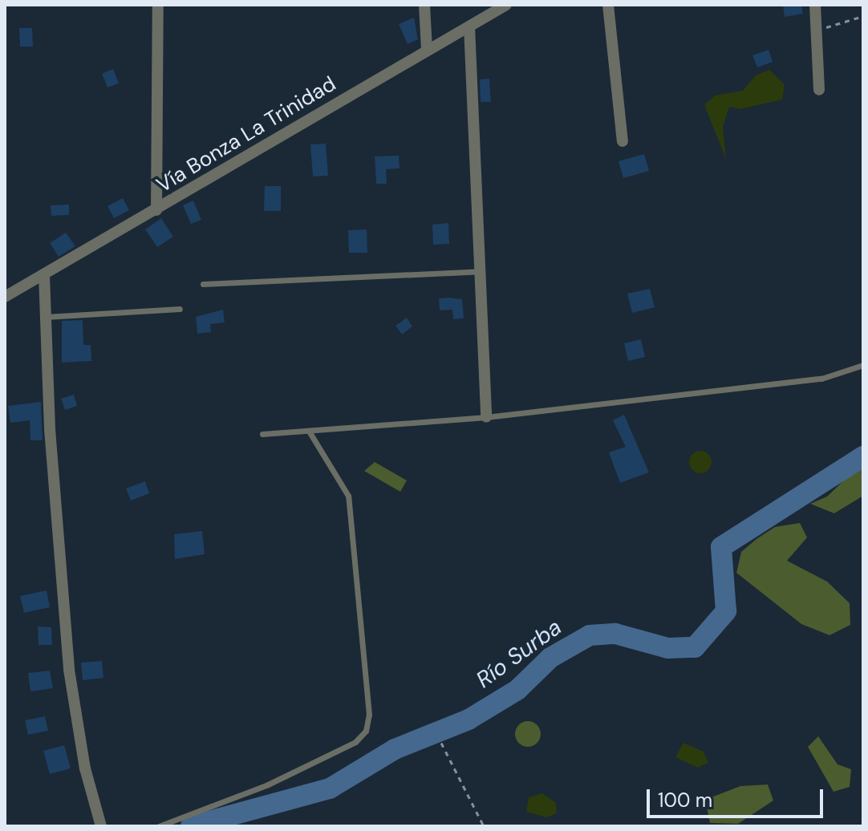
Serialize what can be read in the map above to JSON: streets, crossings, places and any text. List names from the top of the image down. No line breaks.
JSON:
{"streets":{"street":["Vía Bonza La Trinidad"]},"water":["Río Surba"],"scale_bar":"100 m"}
